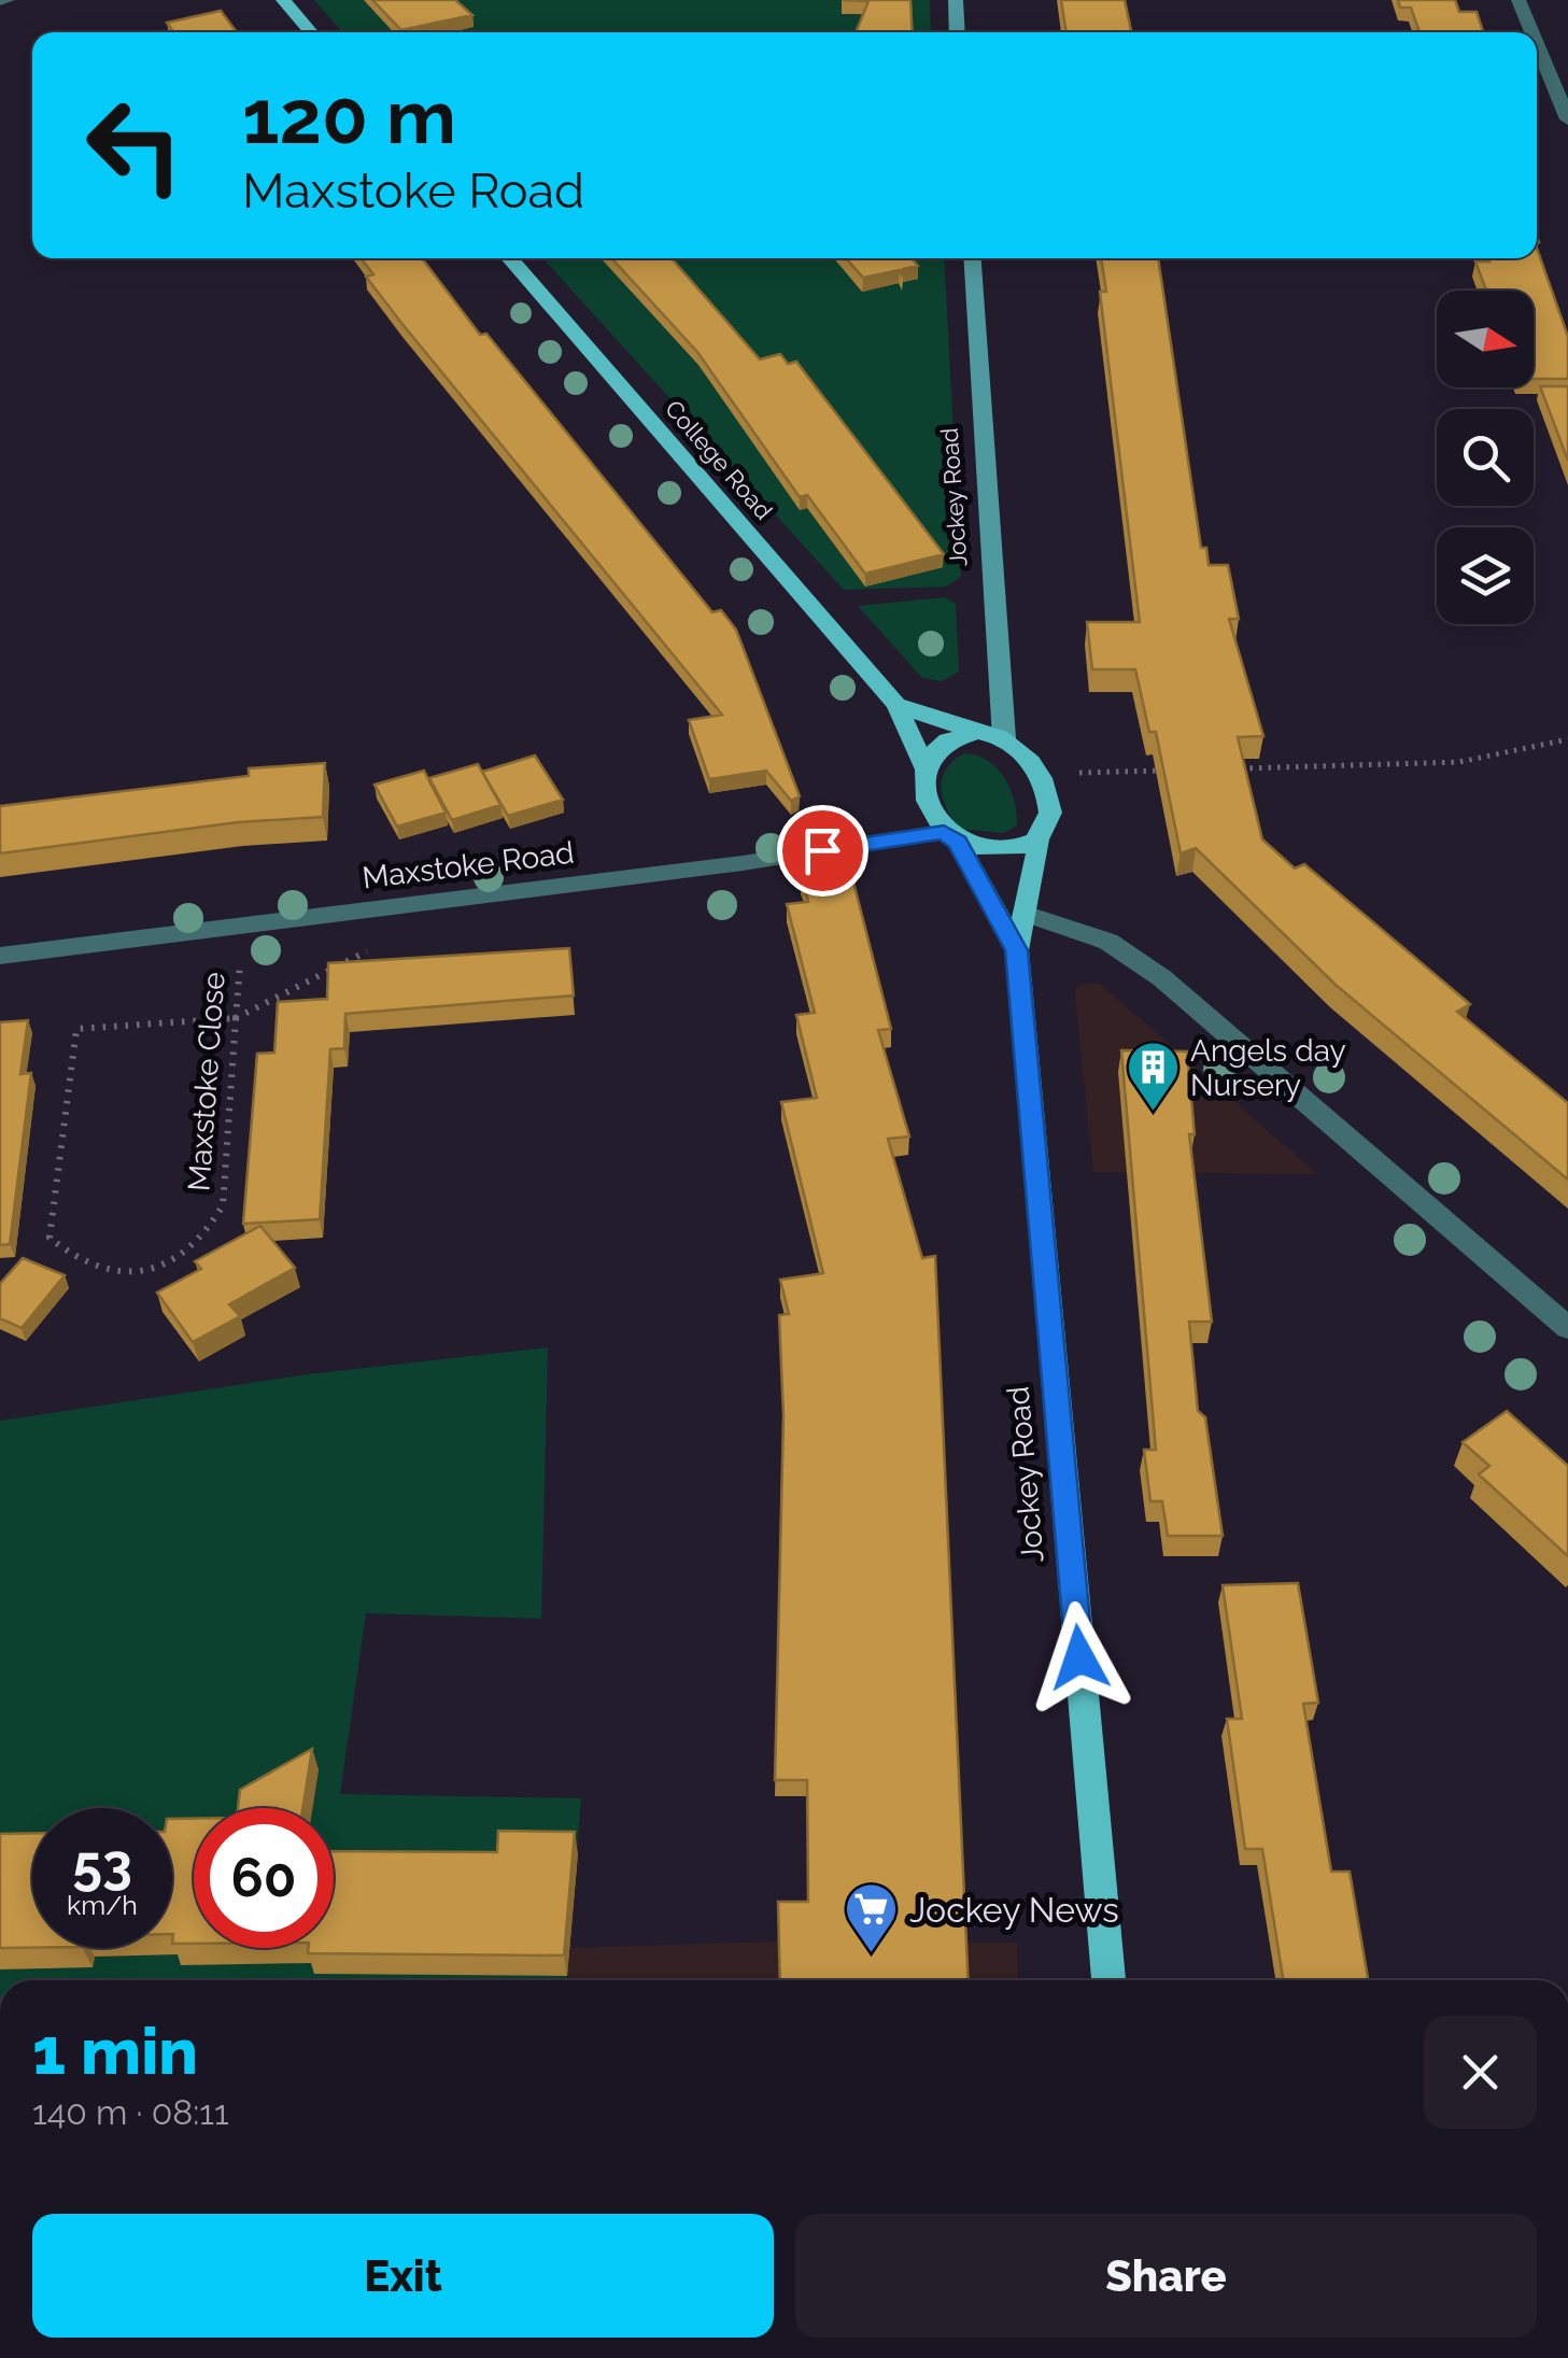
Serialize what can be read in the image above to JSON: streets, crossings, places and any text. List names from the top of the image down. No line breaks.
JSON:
{"streets":{"main road":["College Road","Jockey Road"],"street":["Maxstoke Road"],"path":["Maxstoke Close"]},"crossings":[["College Road","Jockey Road"],["College Road","Maxstoke Road"],["Jockey Road","Maxstoke Road"],["Maxstoke Road","Maxstoke Close"]],"places":{"building":["Angels day Nursery"],"supermarket":["Jockey News"]},"north":"right","page":{"turn":["120 m","Maxstoke Road"],"speed":"53 km/h","limit":"60","heading":["1 min","140 m · 08:11"],"buttons":["Exit","Share"]}}
